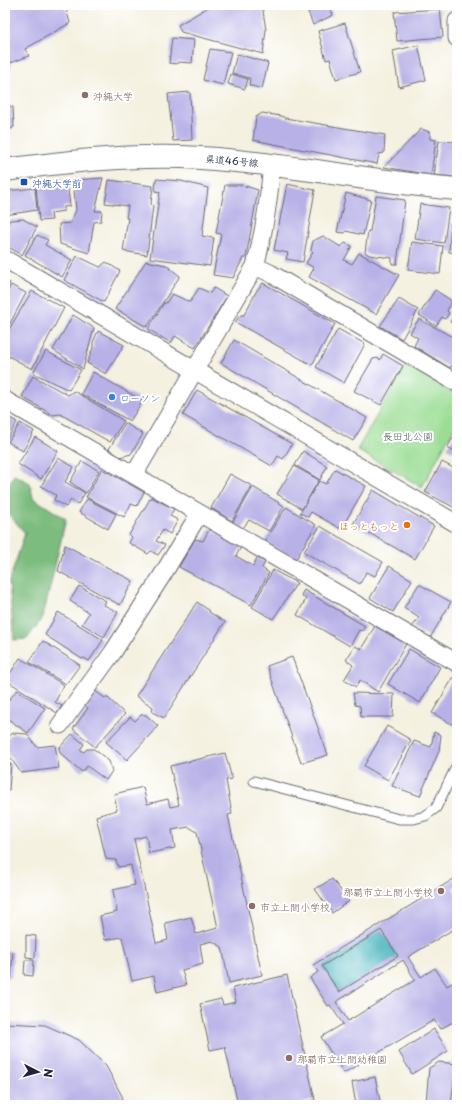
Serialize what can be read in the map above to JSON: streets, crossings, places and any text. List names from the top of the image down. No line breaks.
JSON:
{"streets":{"main road":["県道46号線"]},"parks":["長田北公園"],"places":{"other":["沖縄大学","ローソン","ほっともっと","那覇市立上間小学校","市立上間小学校","那覇市立上間幼稚園"],"transit":["沖縄大学前"]},"north":"right"}
